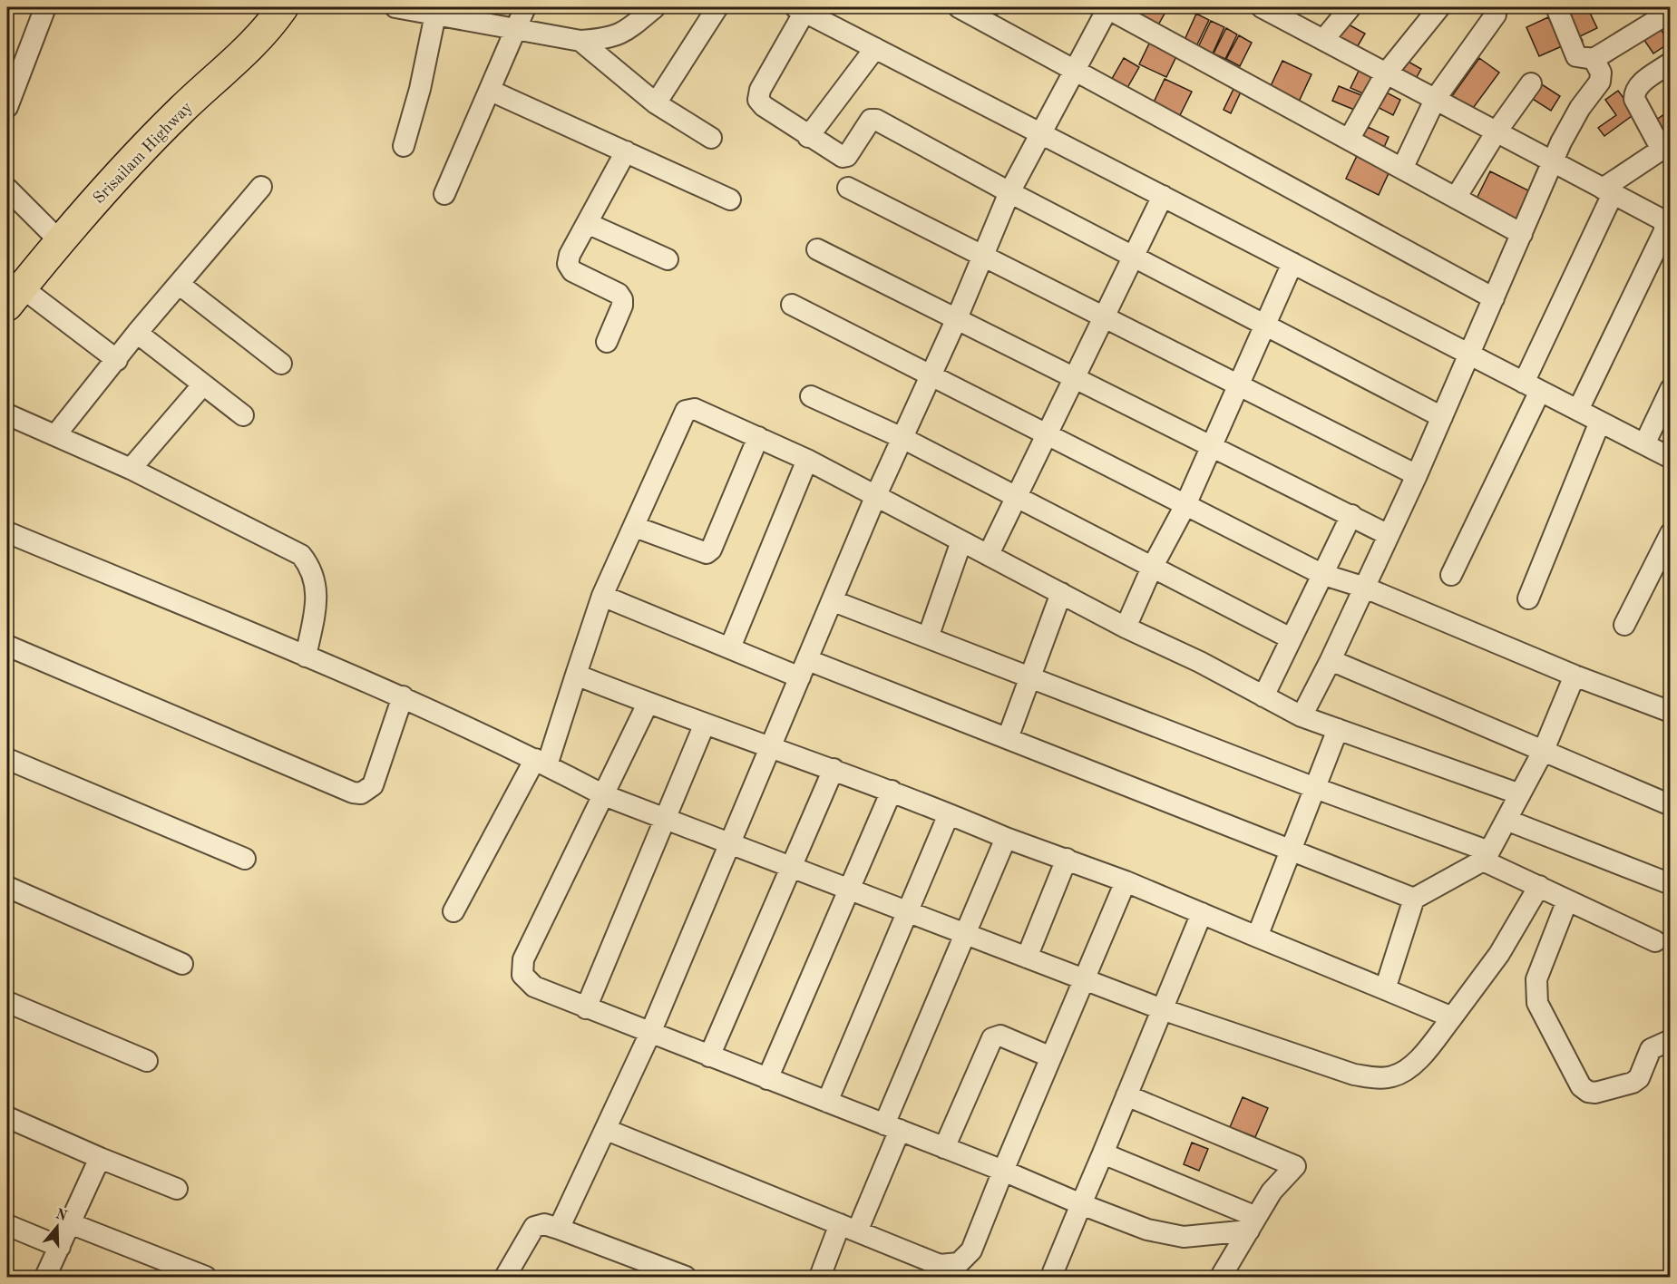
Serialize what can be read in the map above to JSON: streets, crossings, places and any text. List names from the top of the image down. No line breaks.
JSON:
{"streets":{"highway":["Srisailam Highway"]},"north":"top"}
